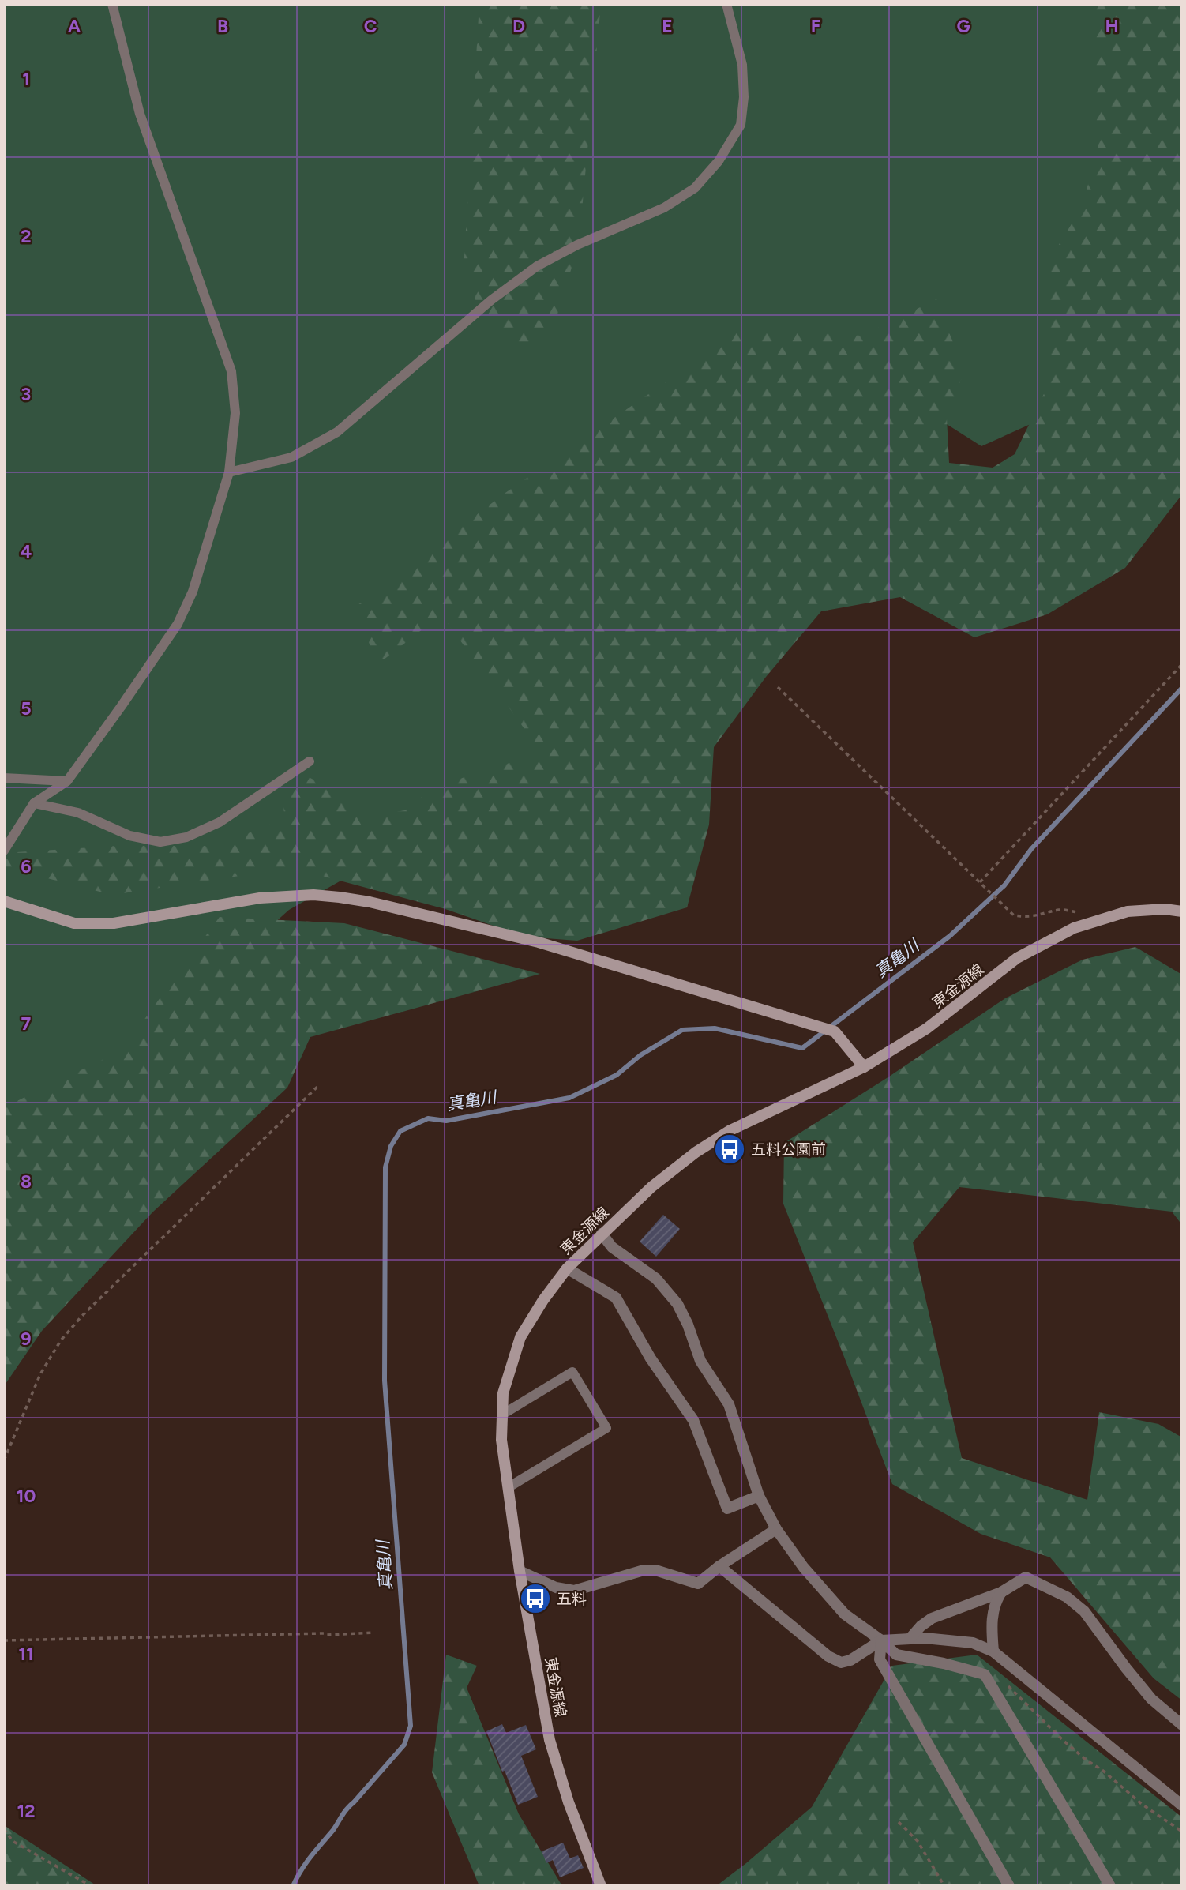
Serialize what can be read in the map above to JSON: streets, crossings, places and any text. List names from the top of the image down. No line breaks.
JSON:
{"streets":{"main road":["東金源線"]},"water":["真亀川"],"places":{"bus stop":["五料公園前","五料"]},"grid":{"columns":["A","B","C","D","E","F","G","H"],"rows":["1","2","3","4","5","6","7","8","9","10","11","12"]}}
